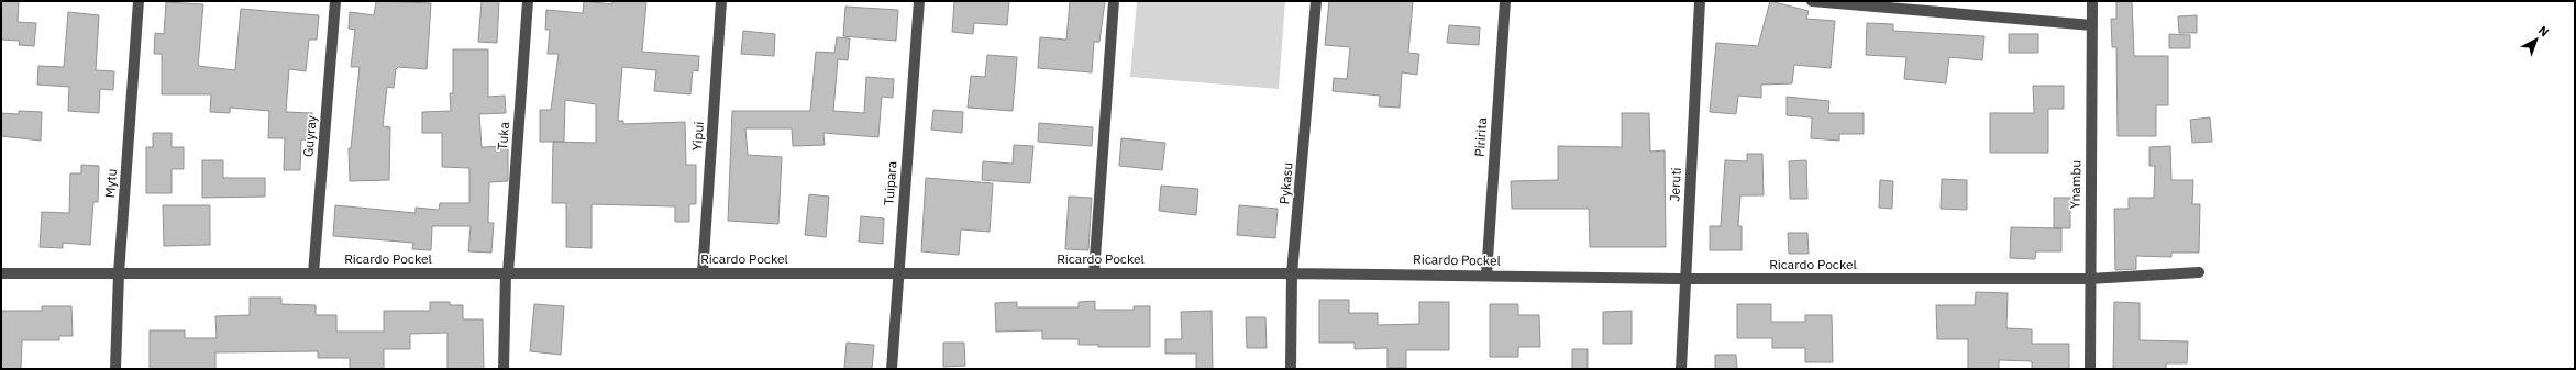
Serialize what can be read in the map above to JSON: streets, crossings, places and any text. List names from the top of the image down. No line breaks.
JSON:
{"streets":{"street":["Guyray","Tuka","Yipui","Piririta","Mytu","Tuipara","Pykasu","Jeruti","Ynambu","Ricardo Pockel"]},"crossings":[["Guyray","Ricardo Pockel"],["Tuka","Ricardo Pockel"],["Yipui","Ricardo Pockel"],["Piririta","Ricardo Pockel"],["Mytu","Ricardo Pockel"],["Tuipara","Ricardo Pockel"],["Pykasu","Ricardo Pockel"],["Jeruti","Ricardo Pockel"],["Ynambu","Ricardo Pockel"]],"north":"top right"}
